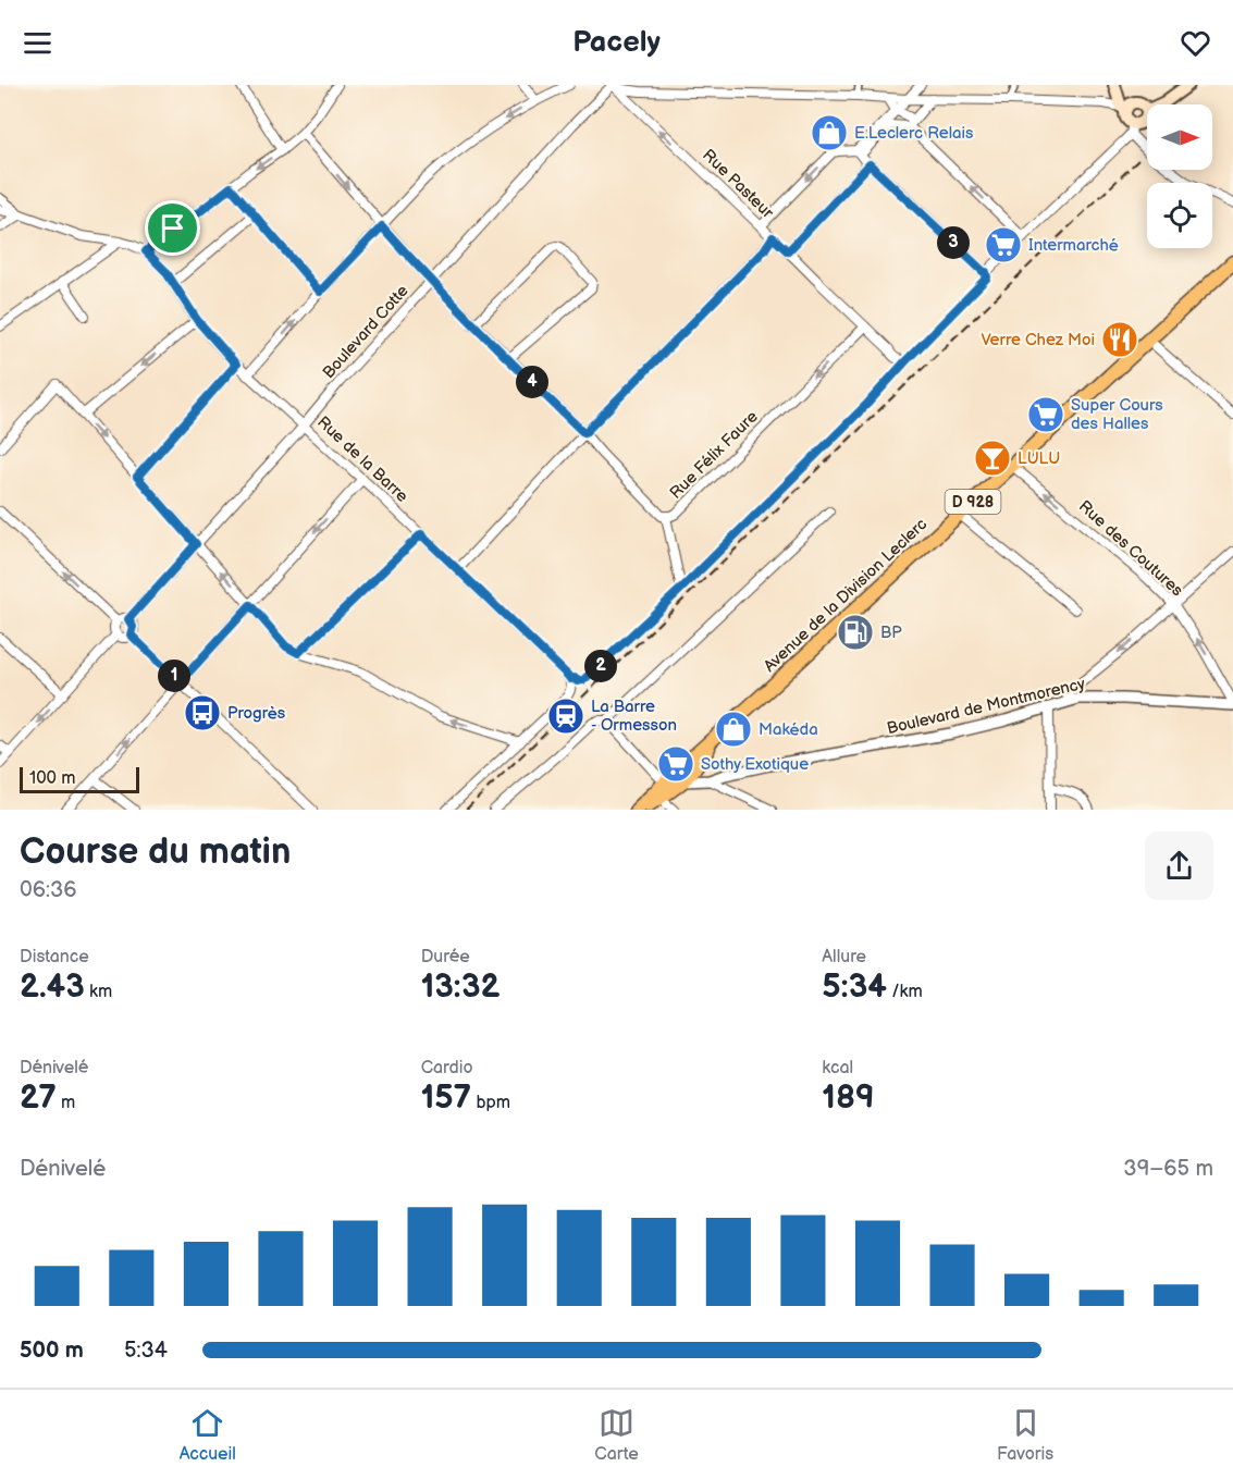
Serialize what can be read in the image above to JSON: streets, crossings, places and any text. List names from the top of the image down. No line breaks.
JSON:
{"streets":{"main road":["D 928","Avenue de la Division Leclerc"],"street":["Rue Pasteur","Boulevard Cotte","Rue Félix Faure","Rue de la Barre","Rue des Coutures","Boulevard de Montmorency"]},"crossings":[["Rue Pasteur","Boulevard Cotte"],["Rue Pasteur","Rue Félix Faure"],["Boulevard Cotte","Rue Félix Faure"],["Boulevard Cotte","Rue de la Barre"],["Rue des Coutures","Avenue de la Division Leclerc"],["Rue des Coutures","Boulevard de Montmorency"],["Avenue de la Division Leclerc","Boulevard de Montmorency"]],"one_way":["Rue Pasteur"],"places":{"shop":["E.Leclerc Relais","Makéda"],"supermarket":["Intermarché","Super Cours des Halles","Sothy Exotique"],"restaurant":["Verre Chez Moi"],"bar":["LULU"],"fuel station":["BP"],"bus stop":["Progrès"],"station":["La Barre - Ormesson"]},"scale_bar":"100 m","north":"right","page":{"header":"Pacely","pins":["3","4","2","1"],"scale":"100 m","heading":["Course du matin","06:36"],"stats":[["Distance","2.43 km"],["Durée","13:32"],["Allure","5:34 /km"],["Dénivelé","27 m"],["Cardio","157 bpm"],["kcal","189"]],"chart":["Dénivelé","39–65 m"],"list":[{"name":"500 m","note":"5:34"}],"tabs":["Accueil","Carte","Favoris"]}}
